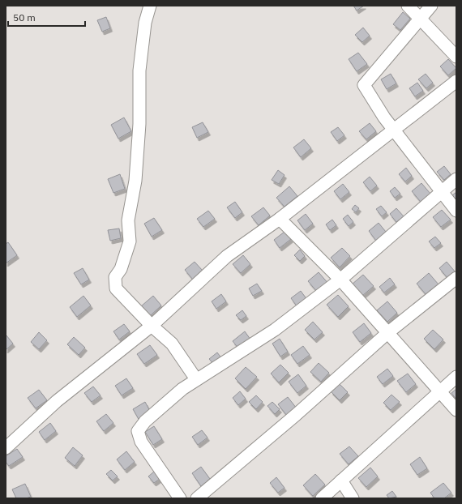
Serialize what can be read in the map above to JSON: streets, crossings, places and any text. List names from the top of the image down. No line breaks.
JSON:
{"scale_bar":"50 m"}
